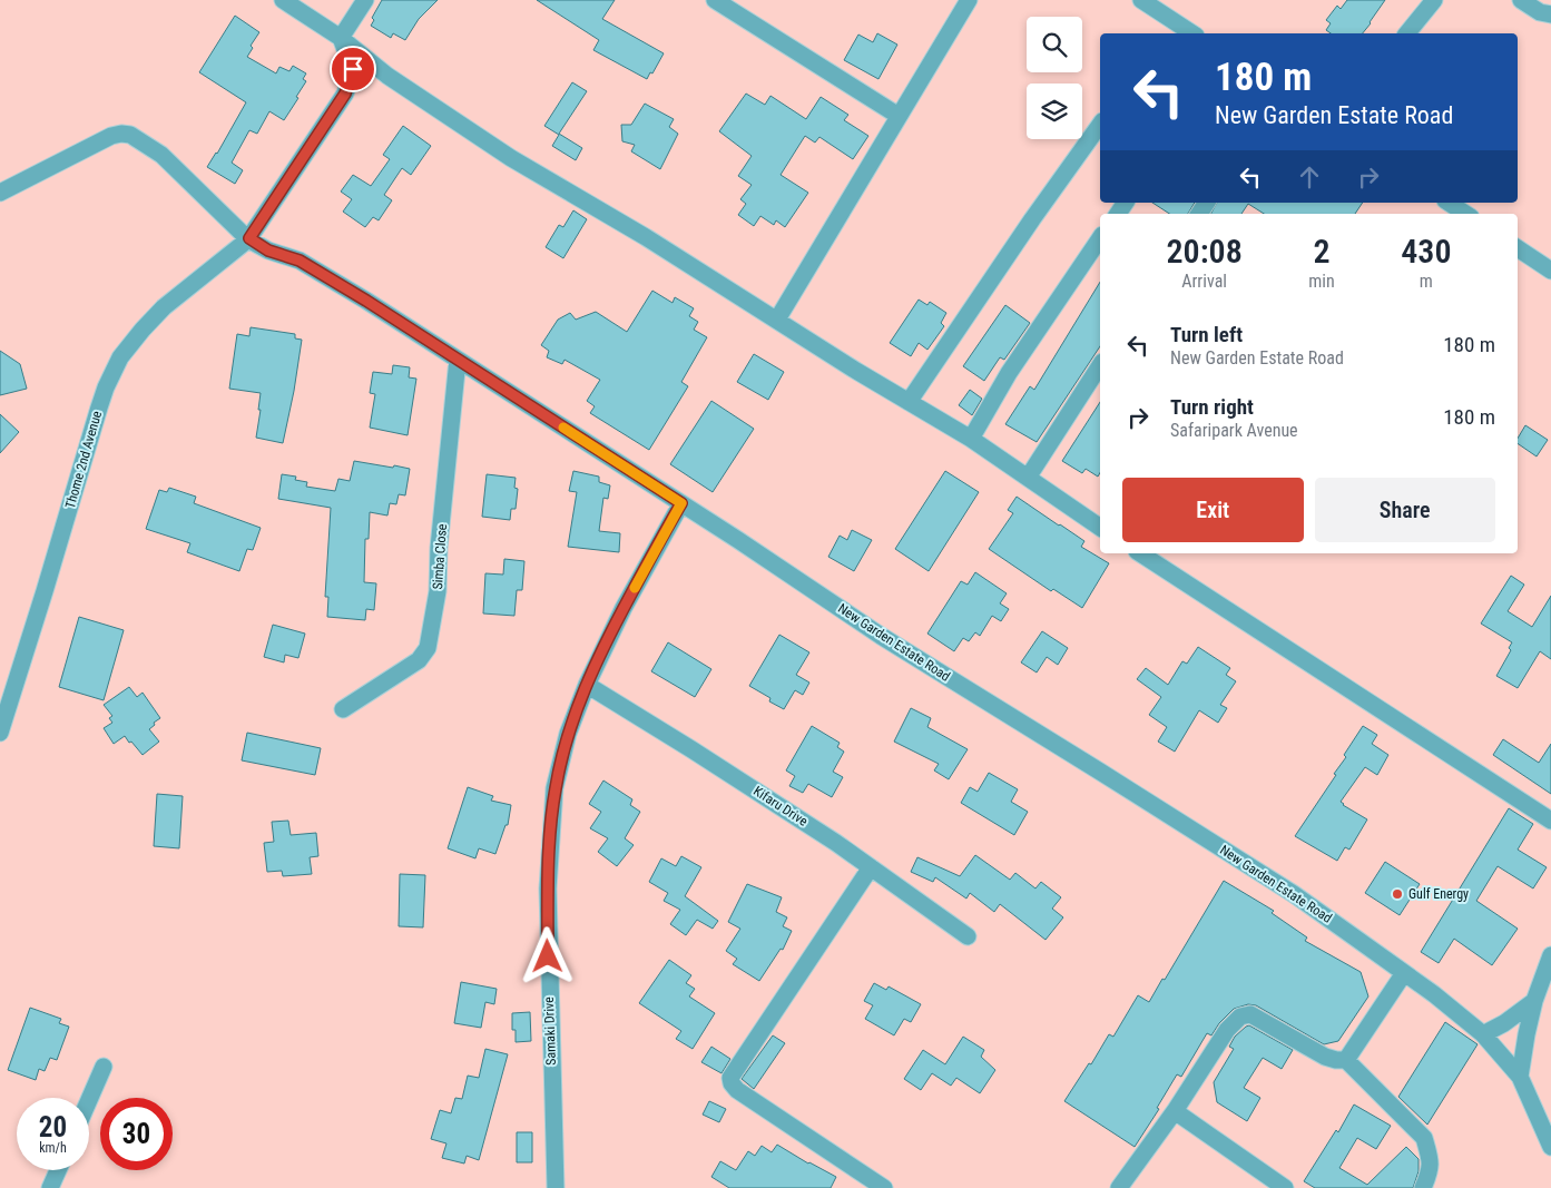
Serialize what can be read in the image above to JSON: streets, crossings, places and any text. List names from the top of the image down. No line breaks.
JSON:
{"streets":{"street":["Thome 2nd Avenue","Simba Close","New Garden Estate Road","Kifaru Drive","Samaki Drive"]},"crossings":[["Thome 2nd Avenue","New Garden Estate Road"],["Simba Close","New Garden Estate Road"],["New Garden Estate Road","Samaki Drive"],["Kifaru Drive","Samaki Drive"]],"places":["Gulf Energy"],"page":{"turn":["180 m","New Garden Estate Road"],"eta":["20:08","Arrival","2","min","430","m"],"list":[{"name":"Turn left","note":"New Garden Estate Road","value":"180 m"},{"name":"Turn right","note":"Safaripark Avenue","value":"180 m"}],"buttons":["Exit","Share"],"speed":"20 km/h","limit":"30"}}
